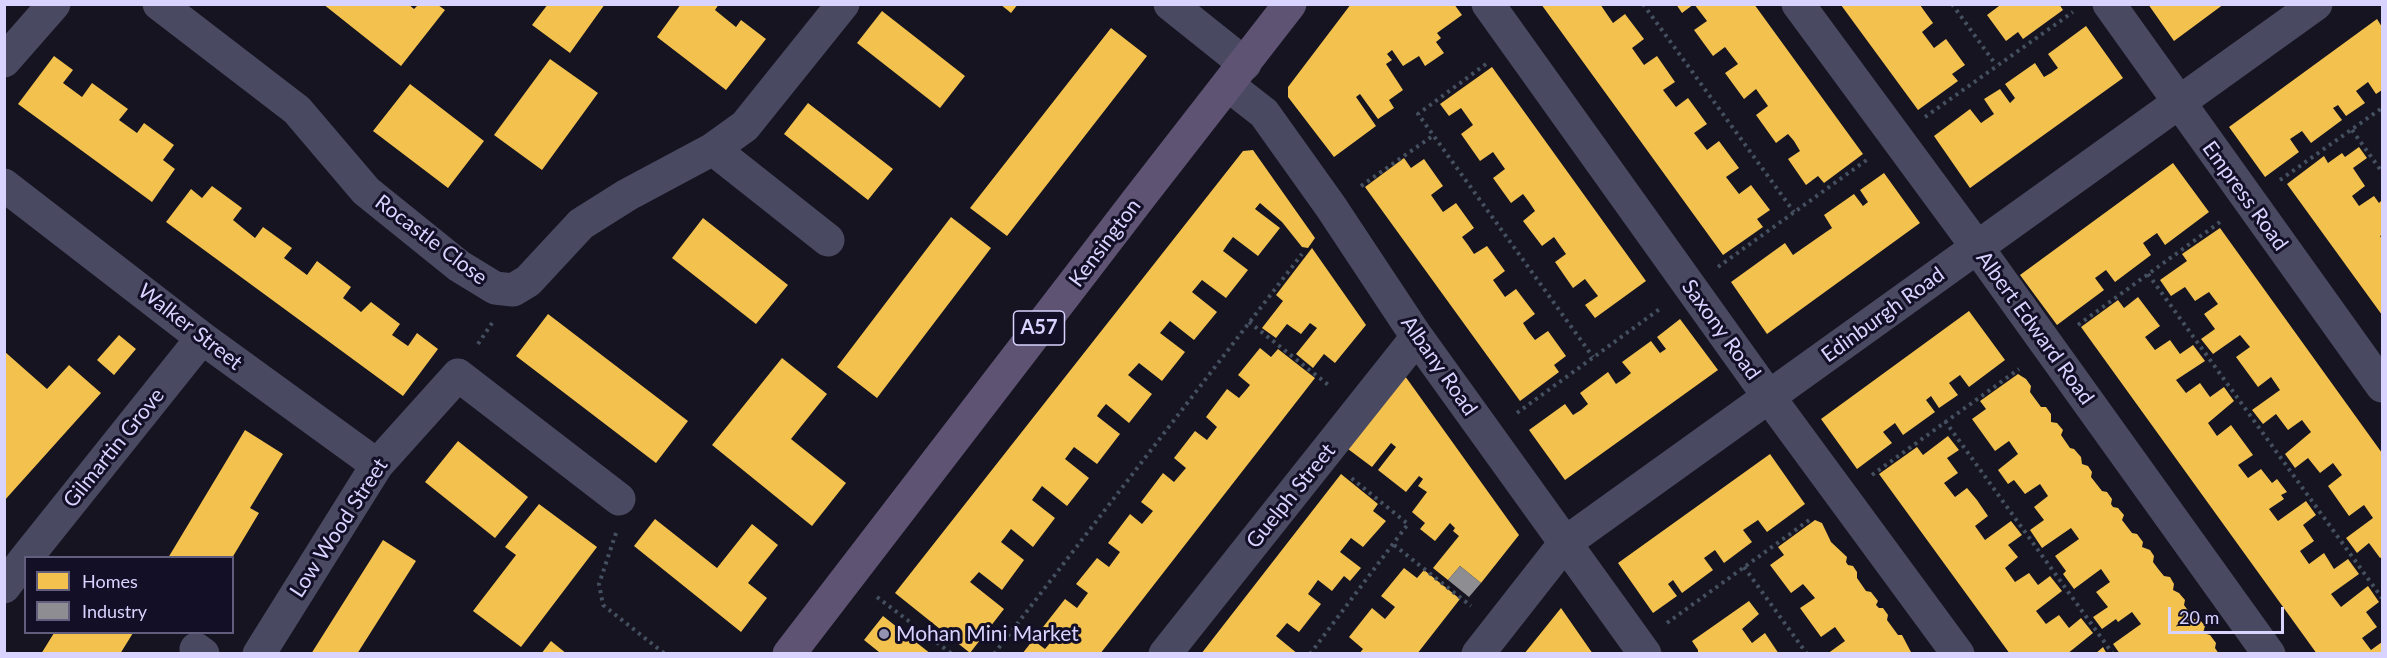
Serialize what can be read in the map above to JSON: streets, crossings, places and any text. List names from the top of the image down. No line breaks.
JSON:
{"streets":{"main road":["Kensington","A57"],"street":["Empress Road","Rocastle Close","Edinburgh Road","Walker Street","Albert Edward Road","Saxony Road","Albany Road","Gilmartin Grove","Guelph Street","Low Wood Street"]},"crossings":[["Empress Road","Edinburgh Road"],["Kensington","Albany Road"],["Edinburgh Road","Albert Edward Road"],["Edinburgh Road","Saxony Road"],["Edinburgh Road","Albany Road"],["Walker Street","Gilmartin Grove"],["Walker Street","Low Wood Street"],["Albany Road","Guelph Street"]],"places":["Mohan Mini Market"],"legend":["Homes","Industry"],"scale_bar":"20 m"}
